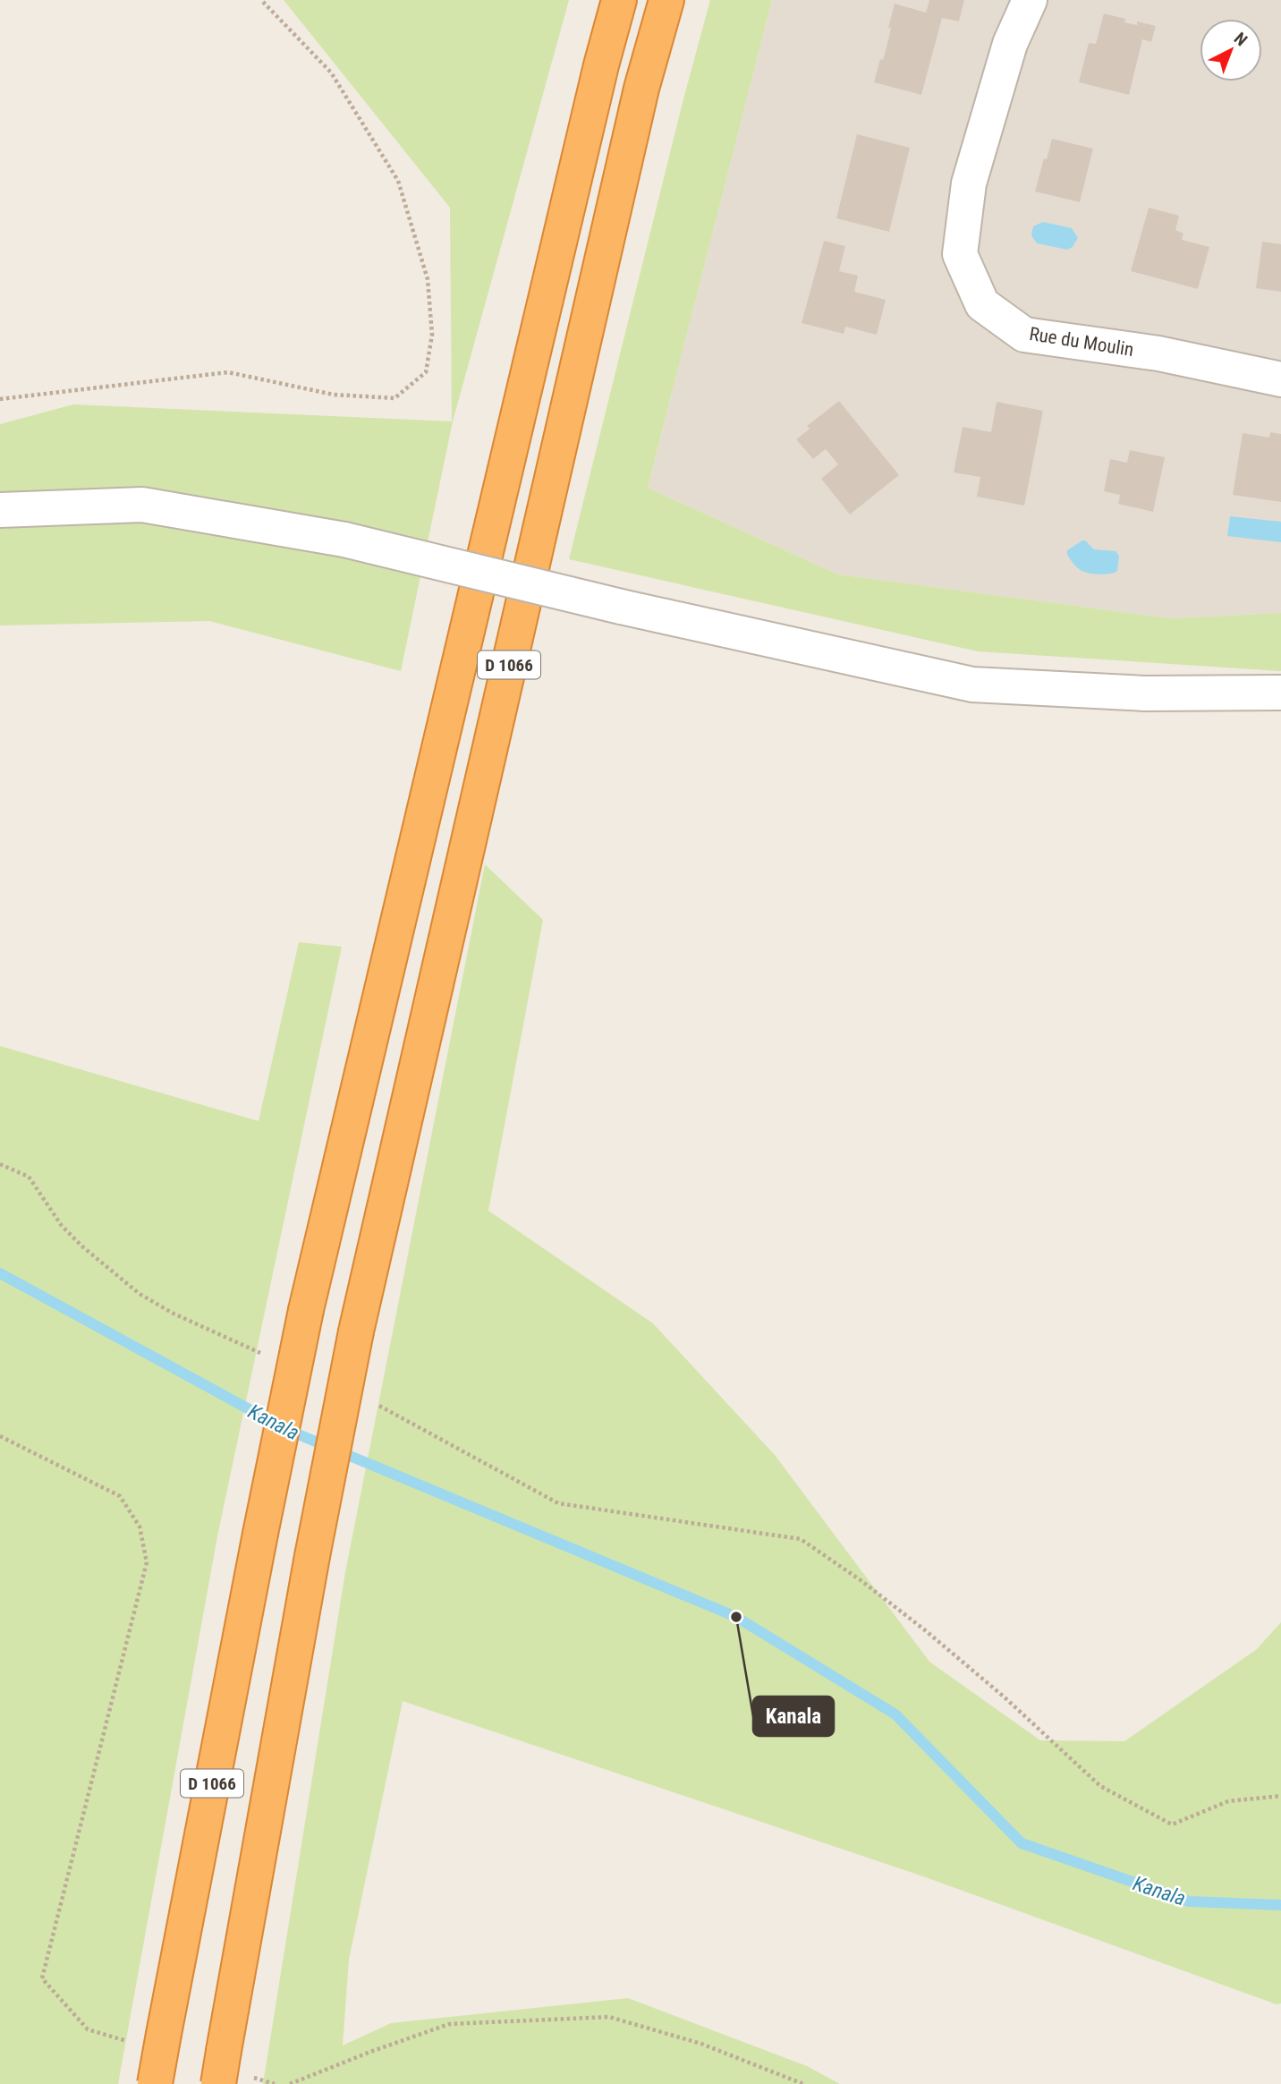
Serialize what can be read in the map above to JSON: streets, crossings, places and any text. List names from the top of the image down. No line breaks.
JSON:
{"streets":{"highway":["D 1066"],"street":["Rue du Moulin"]},"water":["Kanala"],"places":["Kanala"],"north":"top right"}
